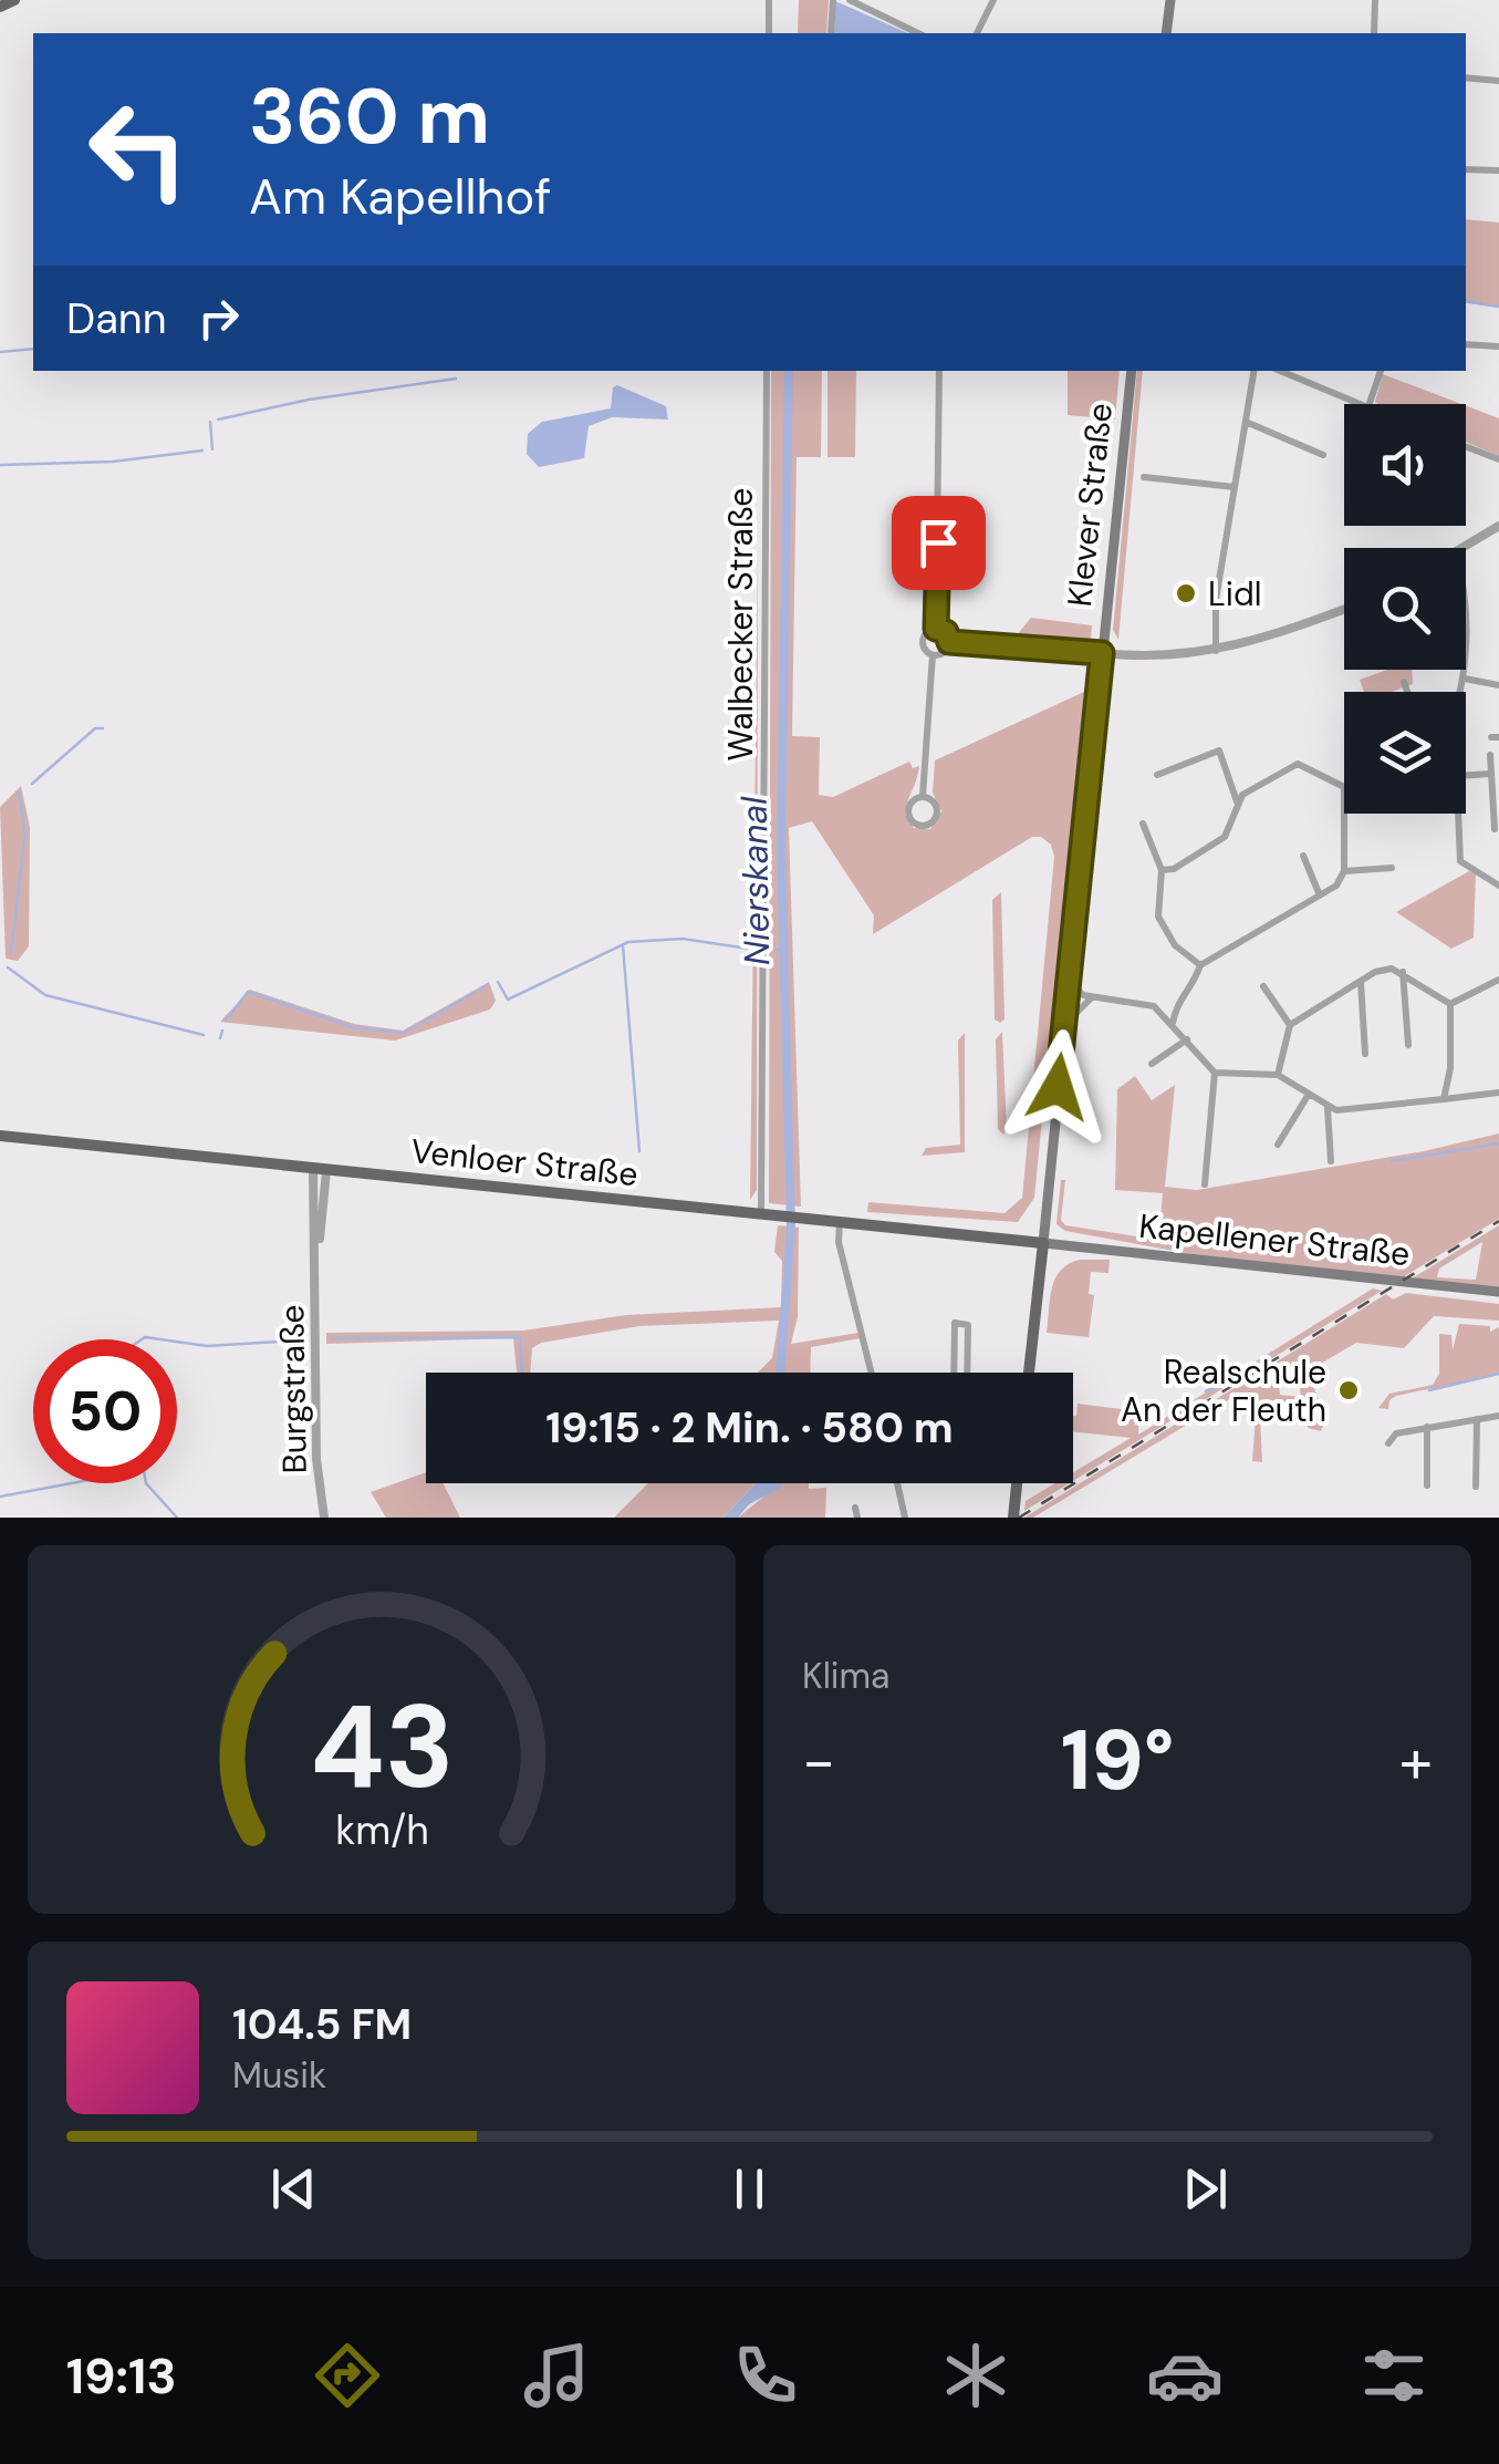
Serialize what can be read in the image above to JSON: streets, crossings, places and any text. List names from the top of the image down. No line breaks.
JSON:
{"streets":{"main road":["Klever Straße","Venloer Straße","Kapellener Straße"],"street":["Walbecker Straße","Burgstraße"]},"crossings":[["Klever Straße","Venloer Straße"],["Klever Straße","Kapellener Straße"],["Walbecker Straße","Venloer Straße"],["Venloer Straße","Kapellener Straße"],["Venloer Straße","Burgstraße"]],"water":["Nierskanal"],"places":["Lidl","Realschule An der Fleuth"],"page":{"turn":["360 m","Am Kapellhof"],"then":"Dann","limit":"50","trip":"19:15 · 2 Min. · 580 m","tile":"Klima","heat":["−","19°","+"],"song":["104.5 FM","Musik"],"tabs":"19:13","gauge":["43","km/h"]}}
